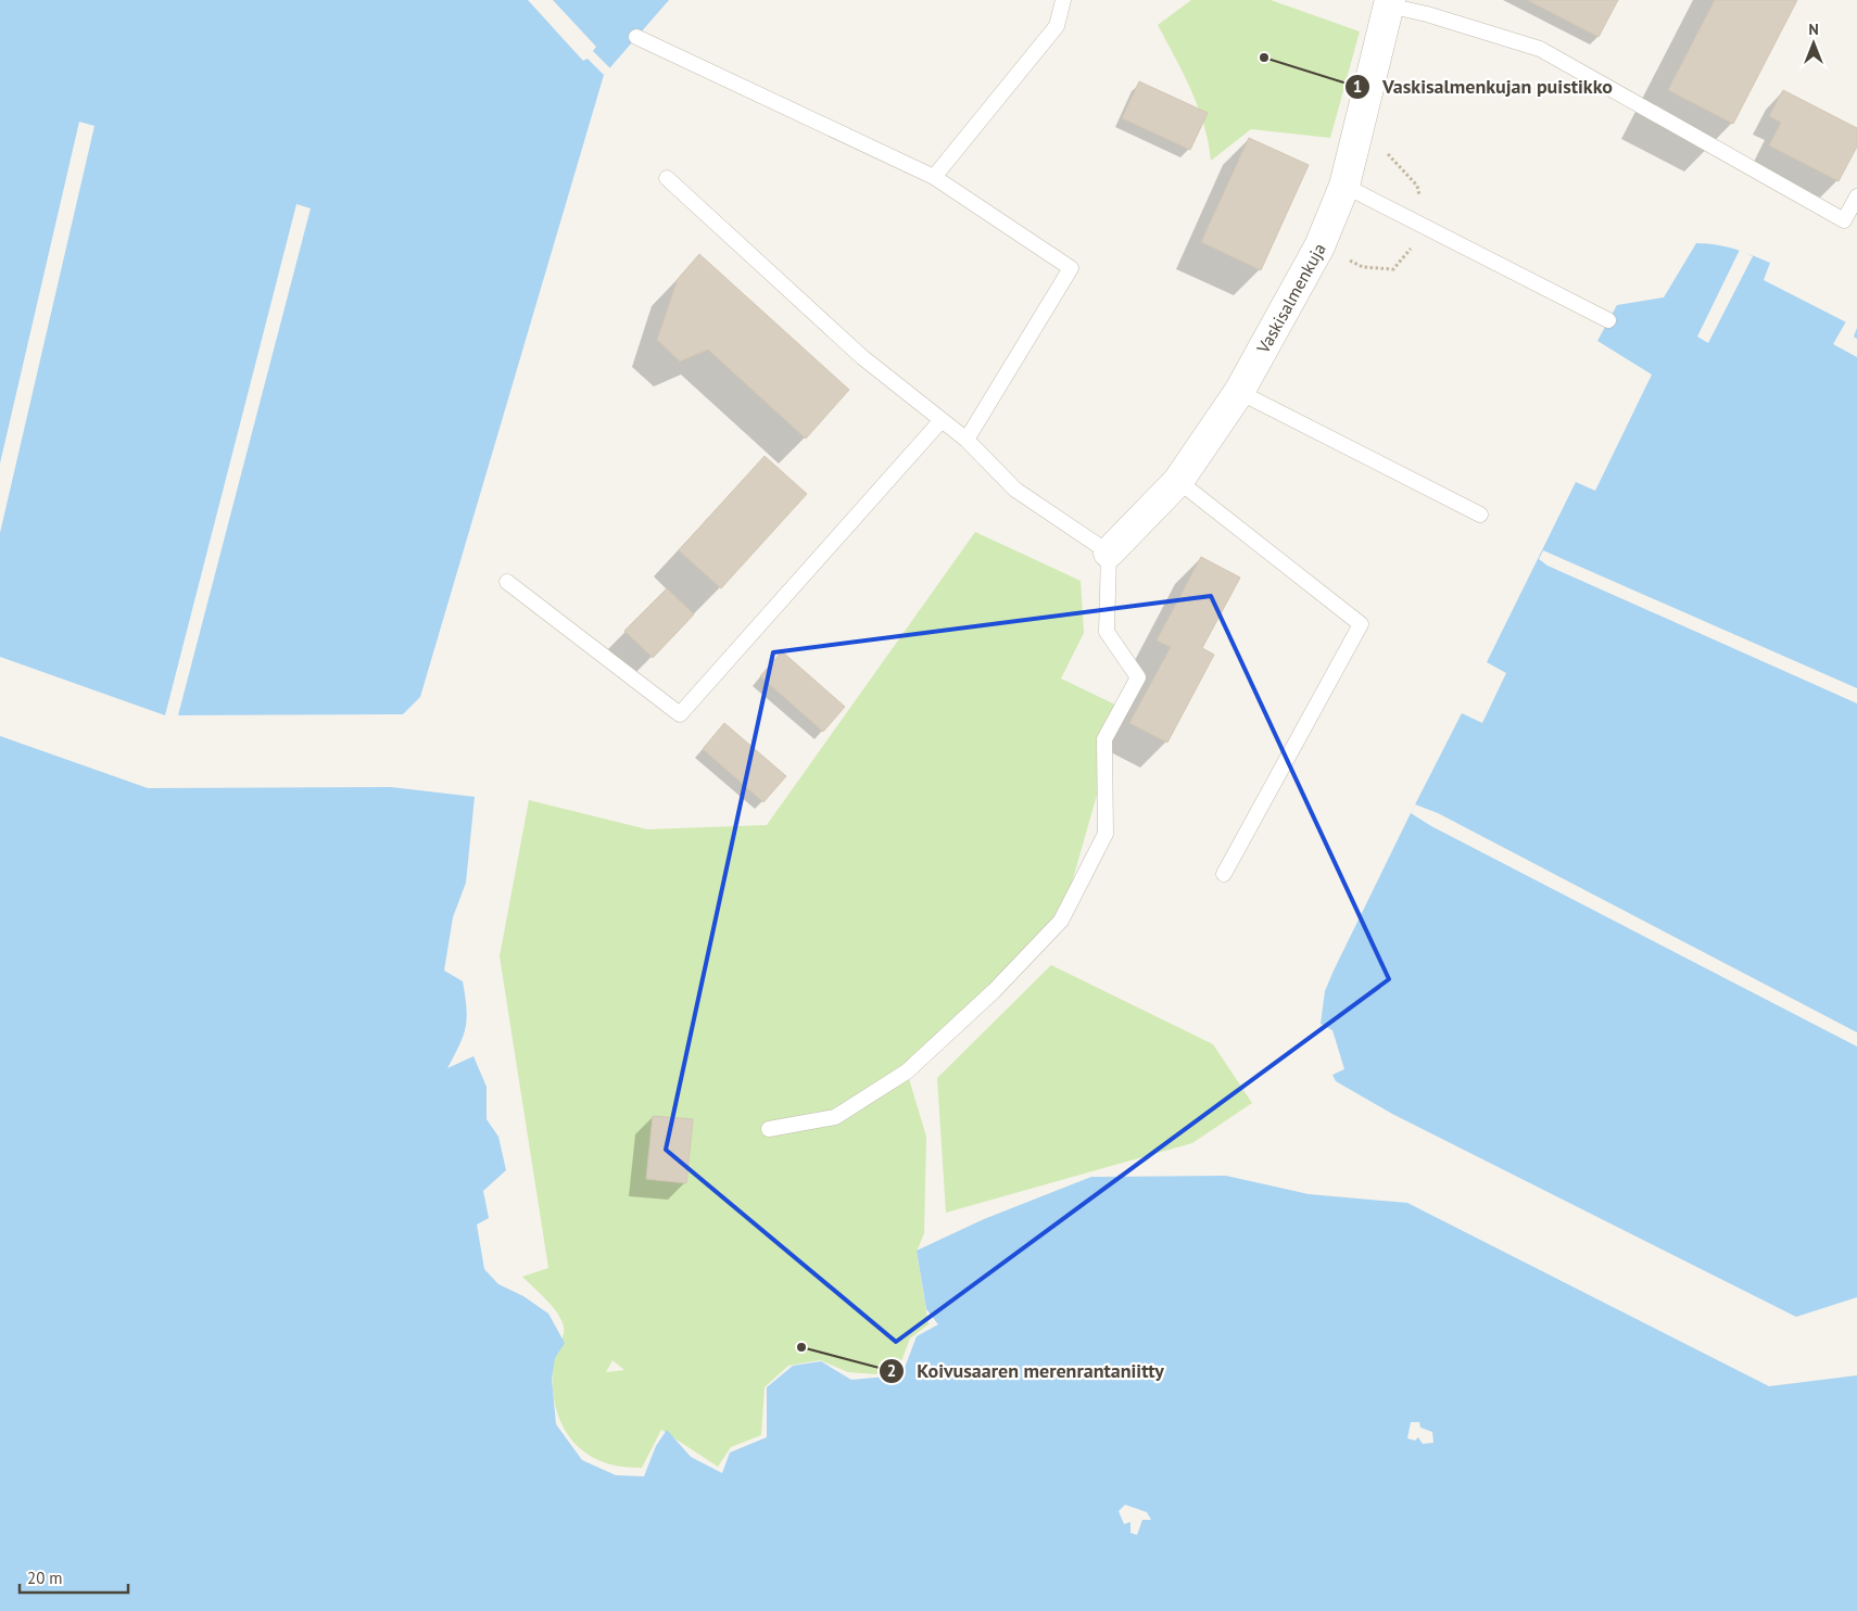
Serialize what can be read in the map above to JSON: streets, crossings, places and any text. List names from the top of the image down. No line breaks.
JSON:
{"streets":{"street":["Vaskisalmenkuja"]},"places":["Vaskisalmenkujan puistikko","Koivusaaren merenrantaniitty"],"scale_bar":"20 m","north":"top"}
